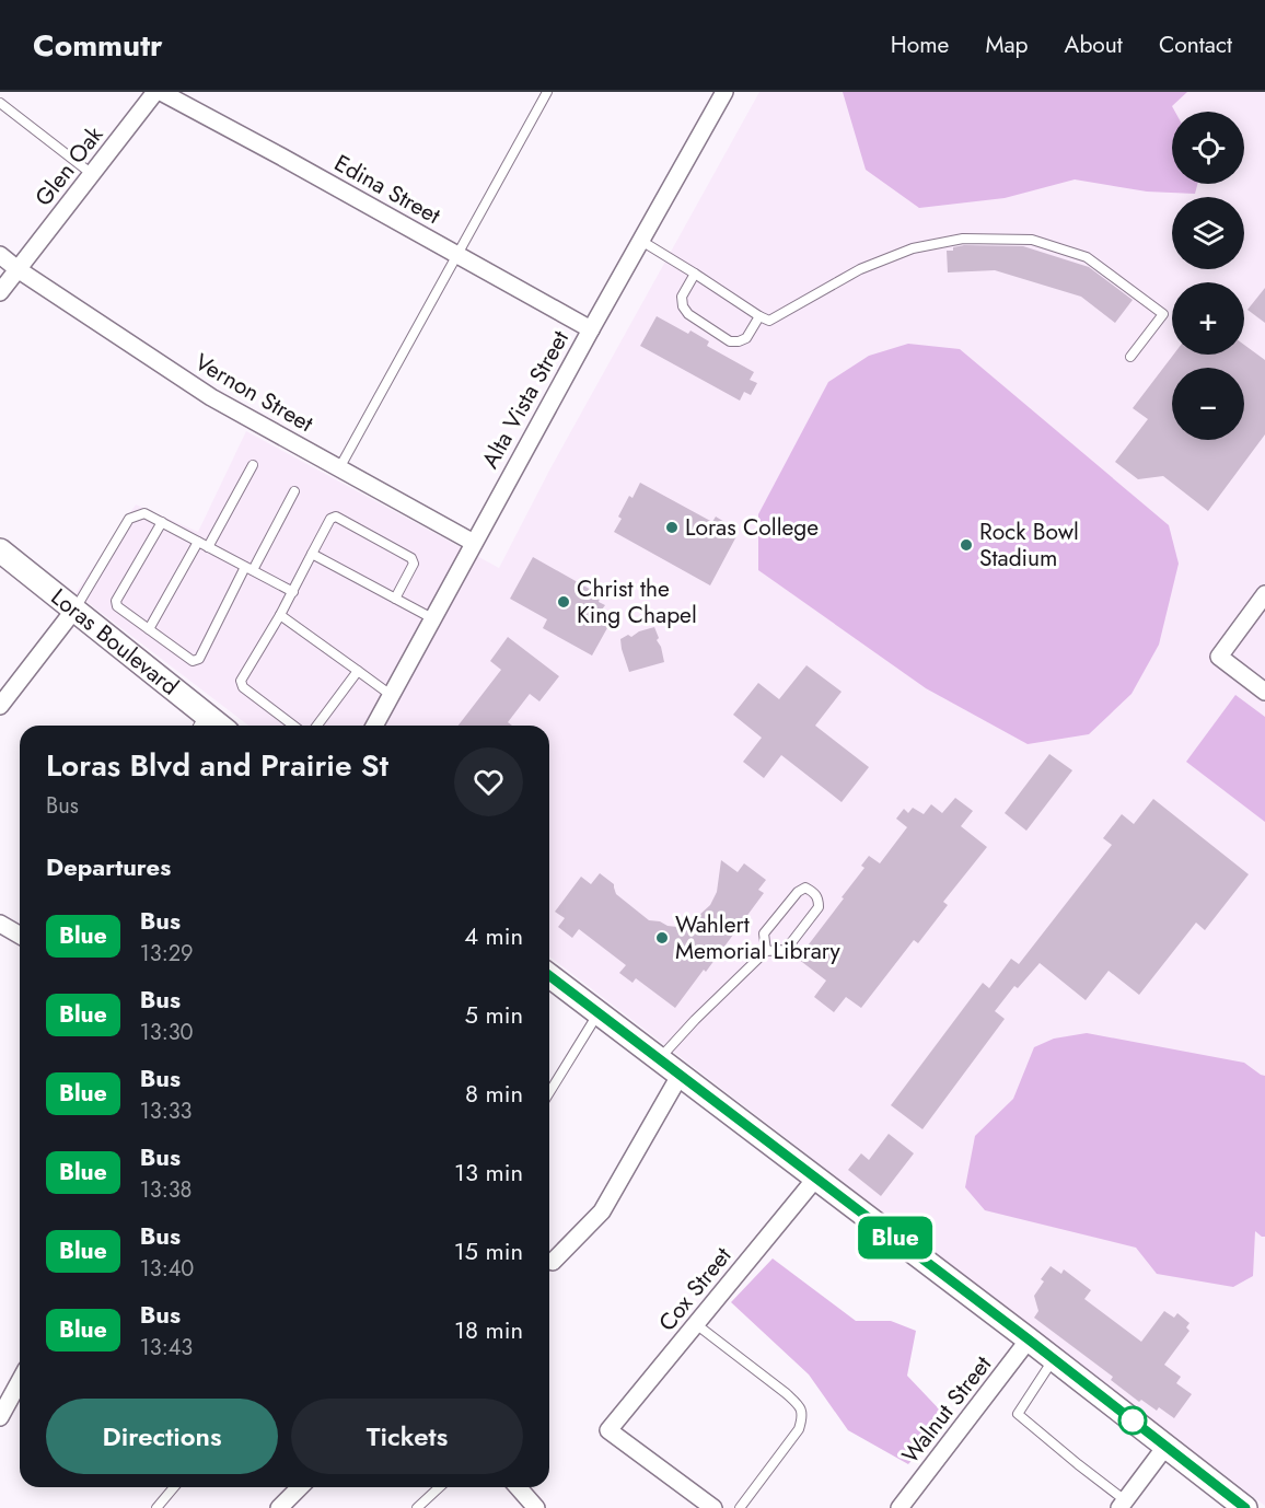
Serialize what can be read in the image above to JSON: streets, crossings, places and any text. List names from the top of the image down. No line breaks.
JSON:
{"streets":{"main road":["Loras Boulevard"],"street":["Glen Oak","Edina Street","Vernon Street","Alta Vista Street","Cox Street","Walnut Street"]},"crossings":[["Glen Oak","Edina Street"],["Glen Oak","Vernon Street"],["Edina Street","Alta Vista Street"],["Vernon Street","Alta Vista Street"]],"places":["Loras College","Rock Bowl Stadium","Christ the King Chapel","Wahlert Memorial Library"],"lines":["bus line Blue"],"page":{"header":"Commutr","nav":["Home","Map","About","Contact"],"on_map":"Blue","map_buttons":["+","−"],"heading":[["Loras Blvd and Prairie St","Bus"],"Departures"],"list":[{"mark":"Blue","name":"Bus","note":"13:29","value":"4 min"},{"mark":"Blue","name":"Bus","note":"13:30","value":"5 min"},{"mark":"Blue","name":"Bus","note":"13:33","value":"8 min"},{"mark":"Blue","name":"Bus","note":"13:38","value":"13 min"},{"mark":"Blue","name":"Bus","note":"13:40","value":"15 min"},{"mark":"Blue","name":"Bus","note":"13:43","value":"18 min"}],"buttons":["Directions","Tickets"]}}
